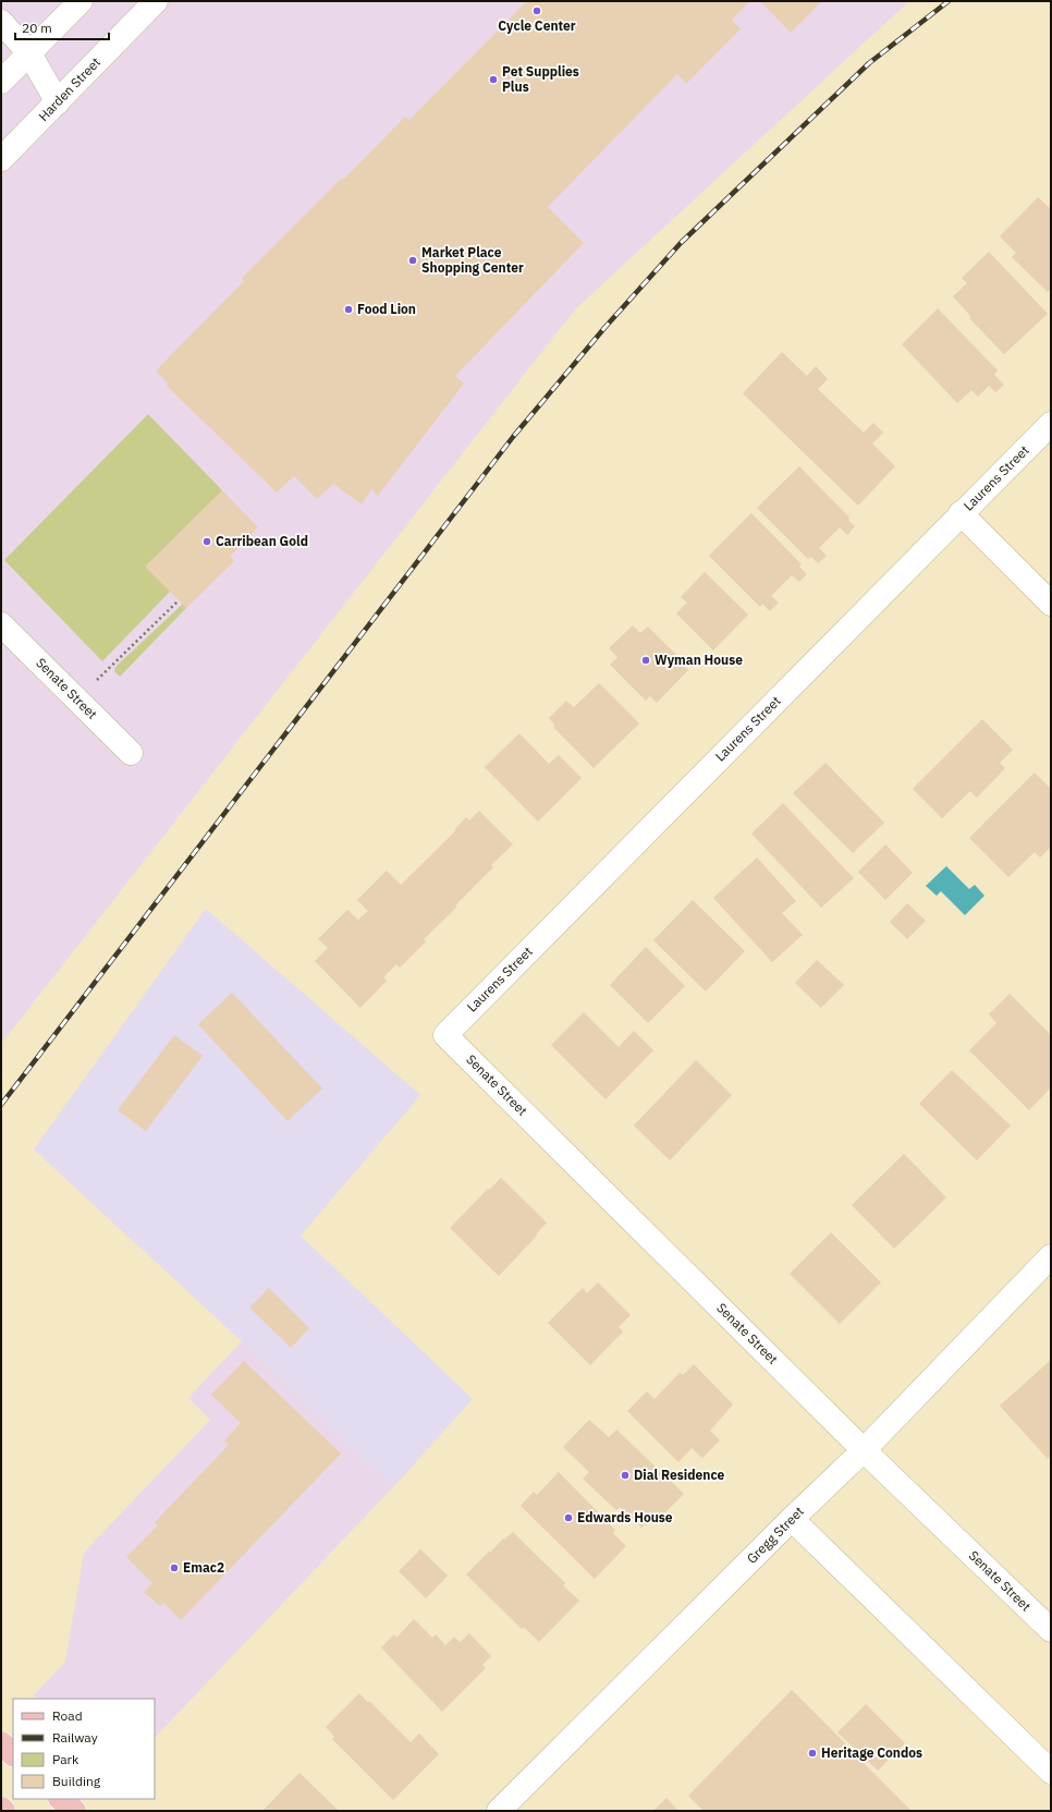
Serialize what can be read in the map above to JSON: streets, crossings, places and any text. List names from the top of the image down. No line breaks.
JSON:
{"streets":{"street":["Harden Street","Laurens Street","Senate Street","Gregg Street"]},"crossings":[["Laurens Street","Senate Street"],["Senate Street","Gregg Street"]],"places":["Cycle Center","Pet Supplies Plus","Market Place Shopping Center","Food Lion","Carribean Gold","Wyman House","Dial Residence","Edwards House","Emac2","Heritage Condos"],"legend":["Road","Railway","Park","Building"],"scale_bar":"20 m"}
